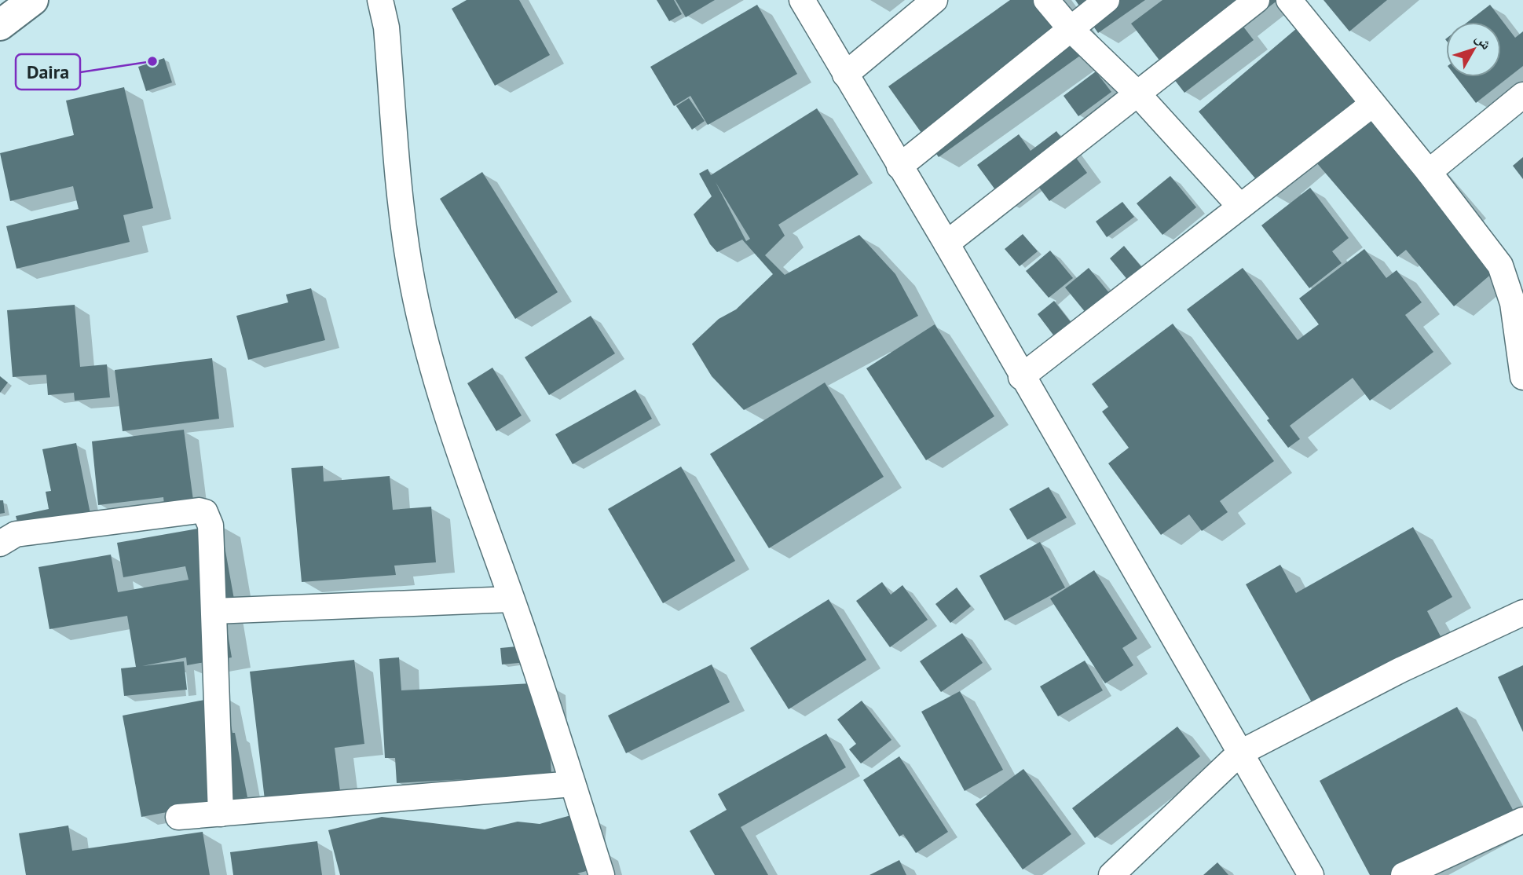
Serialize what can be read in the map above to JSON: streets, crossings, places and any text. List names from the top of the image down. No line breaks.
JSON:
{"places":["Daira"],"north":"top right"}
